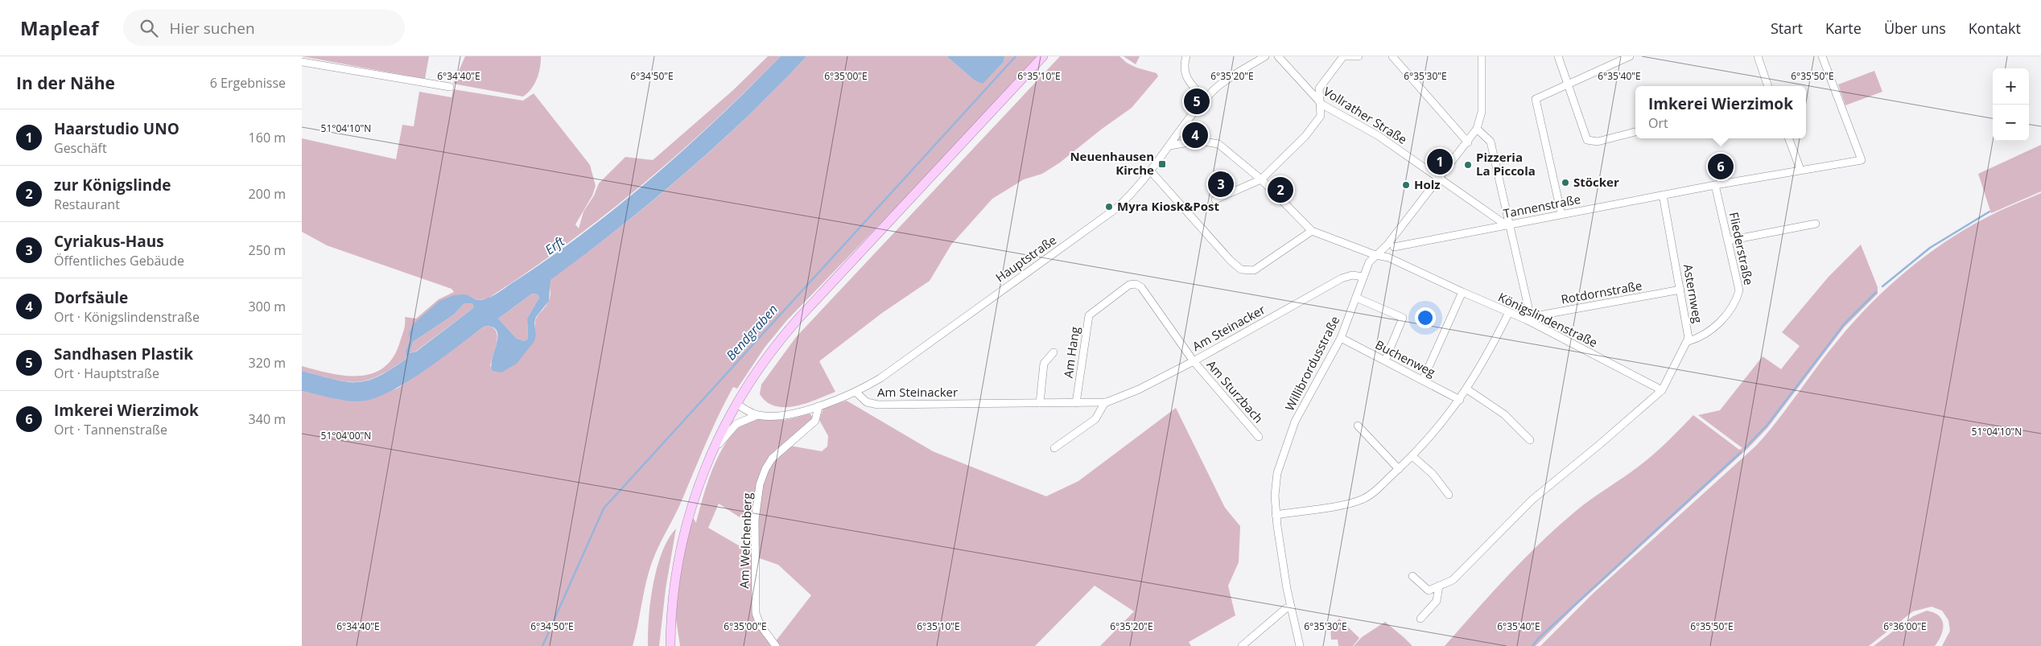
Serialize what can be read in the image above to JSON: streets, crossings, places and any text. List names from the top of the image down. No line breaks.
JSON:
{"streets":{"street":["Vollrather Straße","Tannenstraße","Fliederstraße","Hauptstraße","Rotdornstraße","Asternweg","Königslindenstraße","Am Steinacker","Am Hang","Buchenweg","Willibrordusstraße","Am Sturzbach","Am Welchenberg"]},"crossings":[["Vollrather Straße","Tannenstraße"],["Vollrather Straße","Willibrordusstraße"],["Tannenstraße","Fliederstraße"],["Tannenstraße","Asternweg"],["Fliederstraße","Asternweg"],["Hauptstraße","Königslindenstraße"],["Hauptstraße","Am Steinacker"],["Hauptstraße","Am Welchenberg"],["Rotdornstraße","Asternweg"],["Rotdornstraße","Königslindenstraße"],["Asternweg","Königslindenstraße"],["Königslindenstraße","Willibrordusstraße"],["Am Steinacker","Am Hang"],["Am Steinacker","Willibrordusstraße"],["Am Steinacker","Am Sturzbach"],["Am Hang","Am Sturzbach"],["Buchenweg","Willibrordusstraße"]],"water":["Erft","Bendgraben"],"places":{"transit":["Neuenhausen Kirche"],"other":["Pizzeria La Piccola","Stöcker","Holz","Myra Kiosk&Post"]},"page":{"header":"Mapleaf","search":"Hier suchen","nav":["Start","Karte","Über uns","Kontakt"],"heading":["In der Nähe","6 Ergebnisse"],"map_buttons":["+","−"],"popup":["Imkerei Wierzimok","Ort"],"pins":["5","4","1","6","3","2"],"list":[{"mark":"1","name":"Haarstudio UNO","note":"Geschäft","value":"160 m"},{"mark":"2","name":"zur Königslinde","note":"Restaurant","value":"200 m"},{"mark":"3","name":"Cyriakus-Haus","note":"Öffentliches Gebäude","value":"250 m"},{"mark":"4","name":"Dorfsäule","note":"Ort · Königslindenstraße","value":"300 m"},{"mark":"5","name":"Sandhasen Plastik","note":"Ort · Hauptstraße","value":"320 m"},{"mark":"6","name":"Imkerei Wierzimok","note":"Ort · Tannenstraße","value":"340 m"}]},"coordinates":["6°34'40\"E","6°34'50\"E","6°35'00\"E","6°35'10\"E","6°35'20\"E","6°35'30\"E","6°35'40\"E","6°35'50\"E","51°04'10\"N","51°04'00\"N","6°36'00\"E"]}
